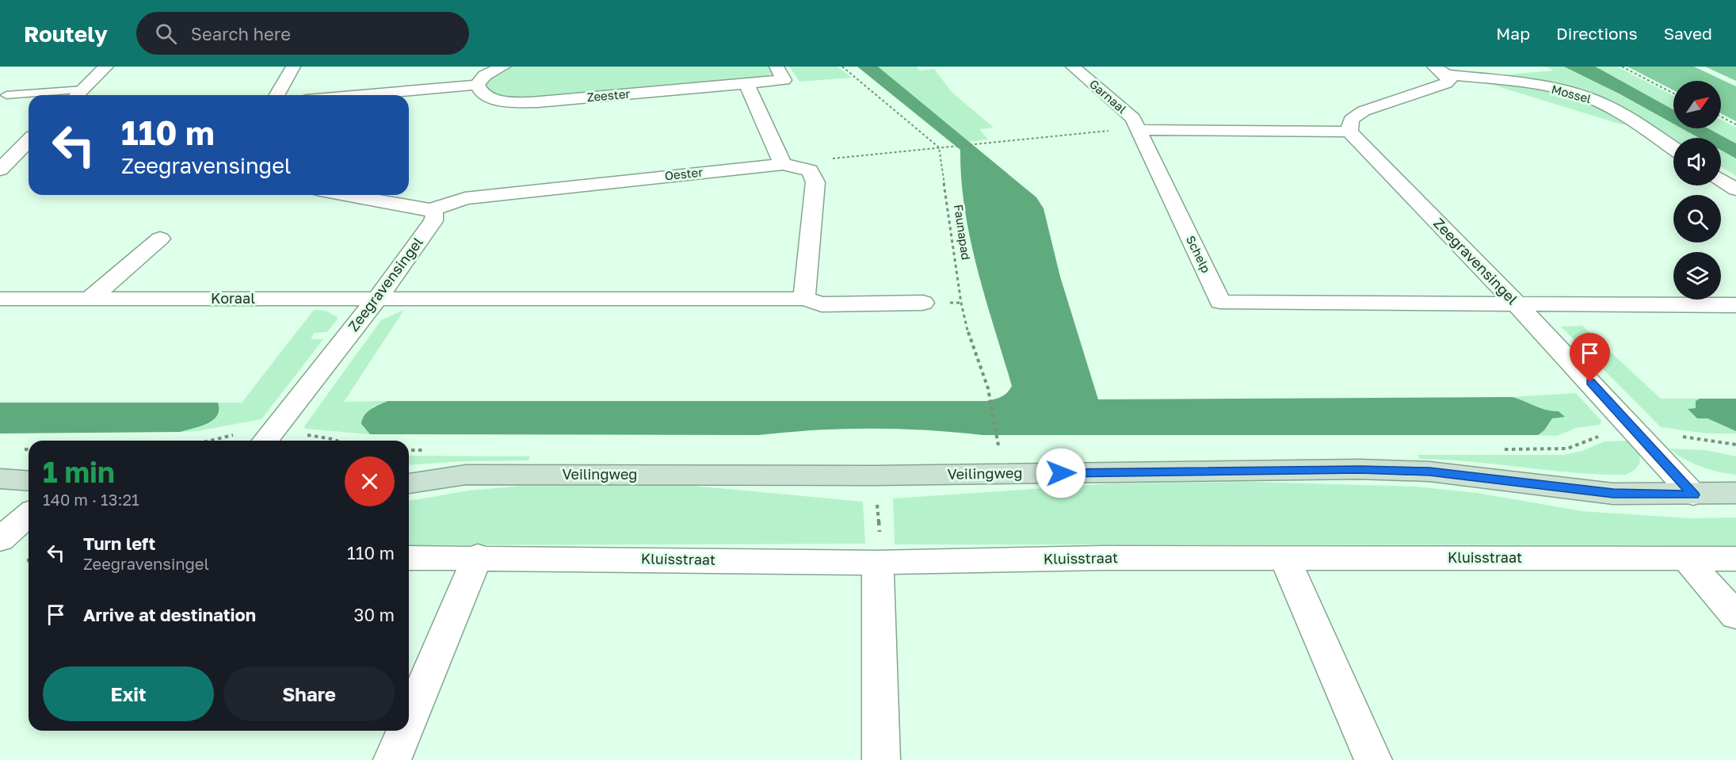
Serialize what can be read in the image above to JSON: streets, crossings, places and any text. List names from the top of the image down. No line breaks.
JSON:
{"streets":{"street":["Mossel","Zeester","Garnaal","Oester","Schelp","Zeegravensingel","Koraal","Veilingweg","Kluisstraat"],"path":["Faunapad"]},"crossings":[["Garnaal","Schelp"],["Oester","Zeegravensingel"],["Schelp","Zeegravensingel"],["Zeegravensingel","Koraal"],["Zeegravensingel","Veilingweg"]],"north":"top right","page":{"header":"Routely","search":"Search here","nav":["Map","Directions","Saved"],"turn":["110 m","Zeegravensingel"],"heading":["1 min","140 m · 13:21"],"list":[{"name":"Turn left","note":"Zeegravensingel","value":"110 m"},{"name":"Arrive at destination","value":"30 m"}],"buttons":["Exit","Share"]}}
